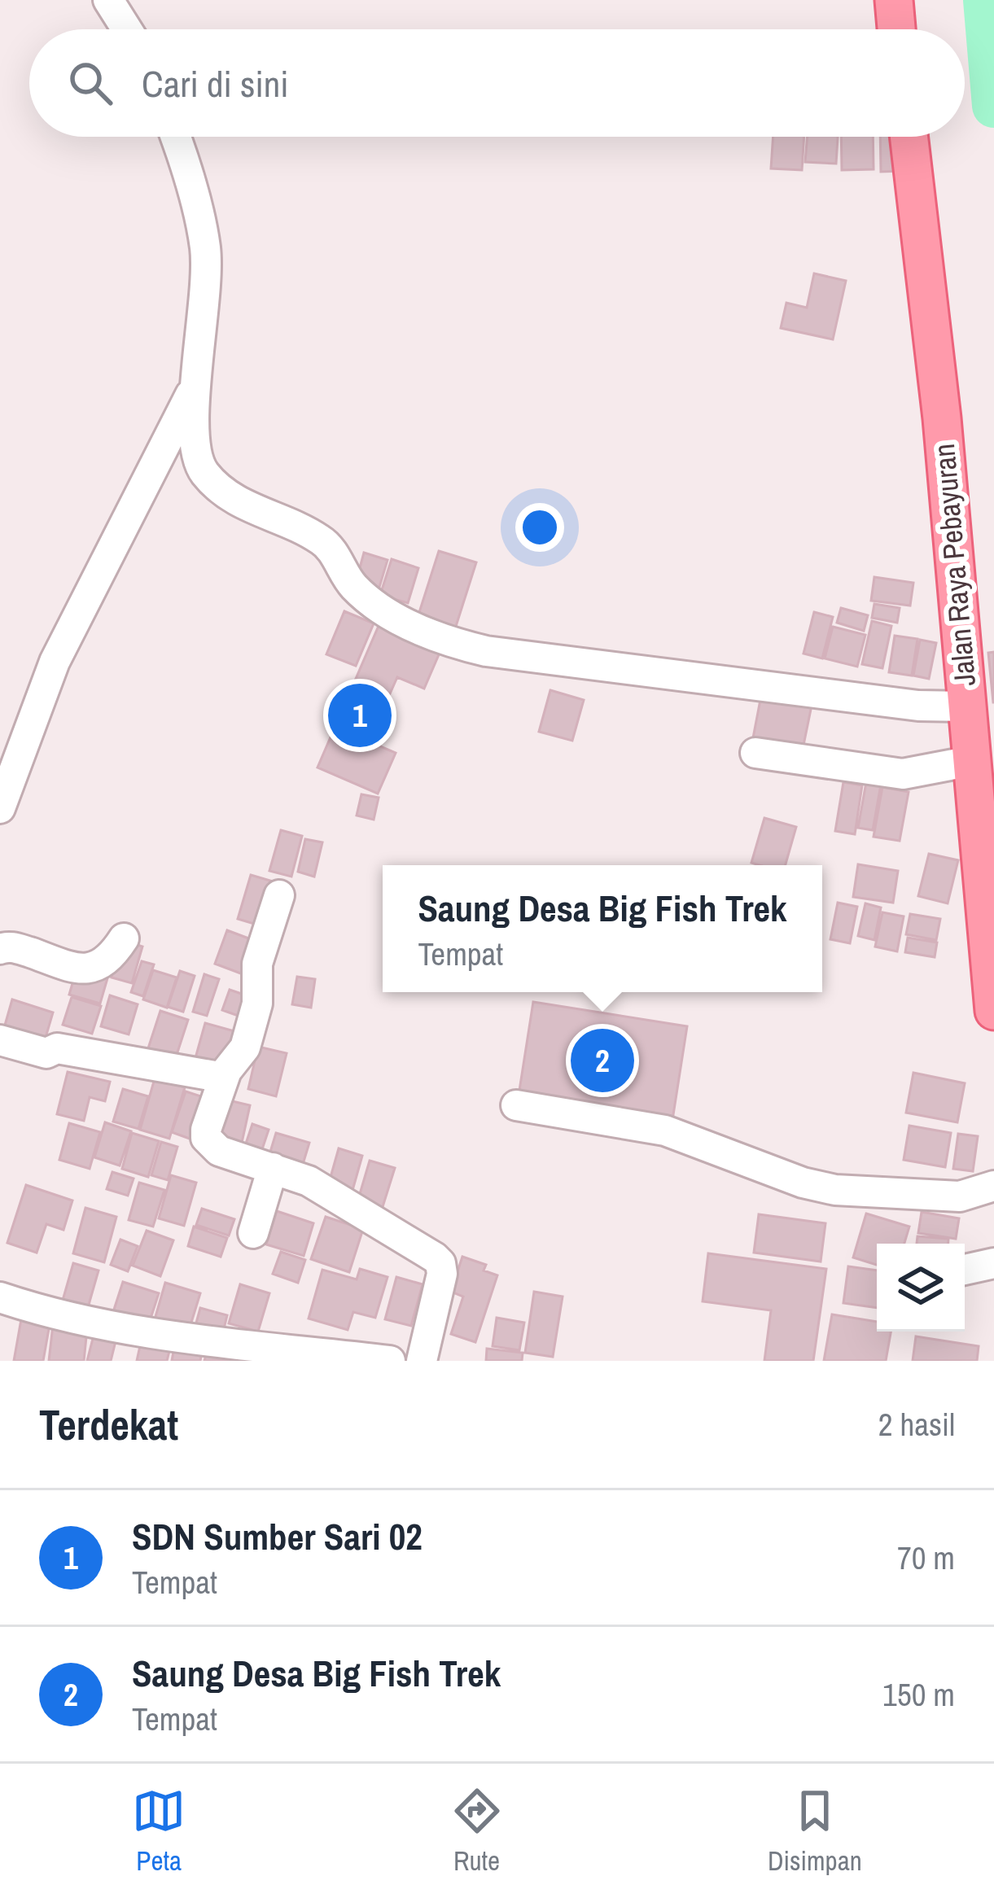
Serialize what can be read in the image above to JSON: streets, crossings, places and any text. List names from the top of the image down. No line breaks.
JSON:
{"streets":{"main road":["Jalan Raya Pebayuran"]},"page":{"search":"Cari di sini","pins":["1","2"],"popup":["Saung Desa Big Fish Trek","Tempat"],"heading":["Terdekat","2 hasil"],"list":[{"mark":"1","name":"SDN Sumber Sari 02","note":"Tempat","value":"70 m"},{"mark":"2","name":"Saung Desa Big Fish Trek","note":"Tempat","value":"150 m"}],"nav":["Peta","Rute","Disimpan"]}}
